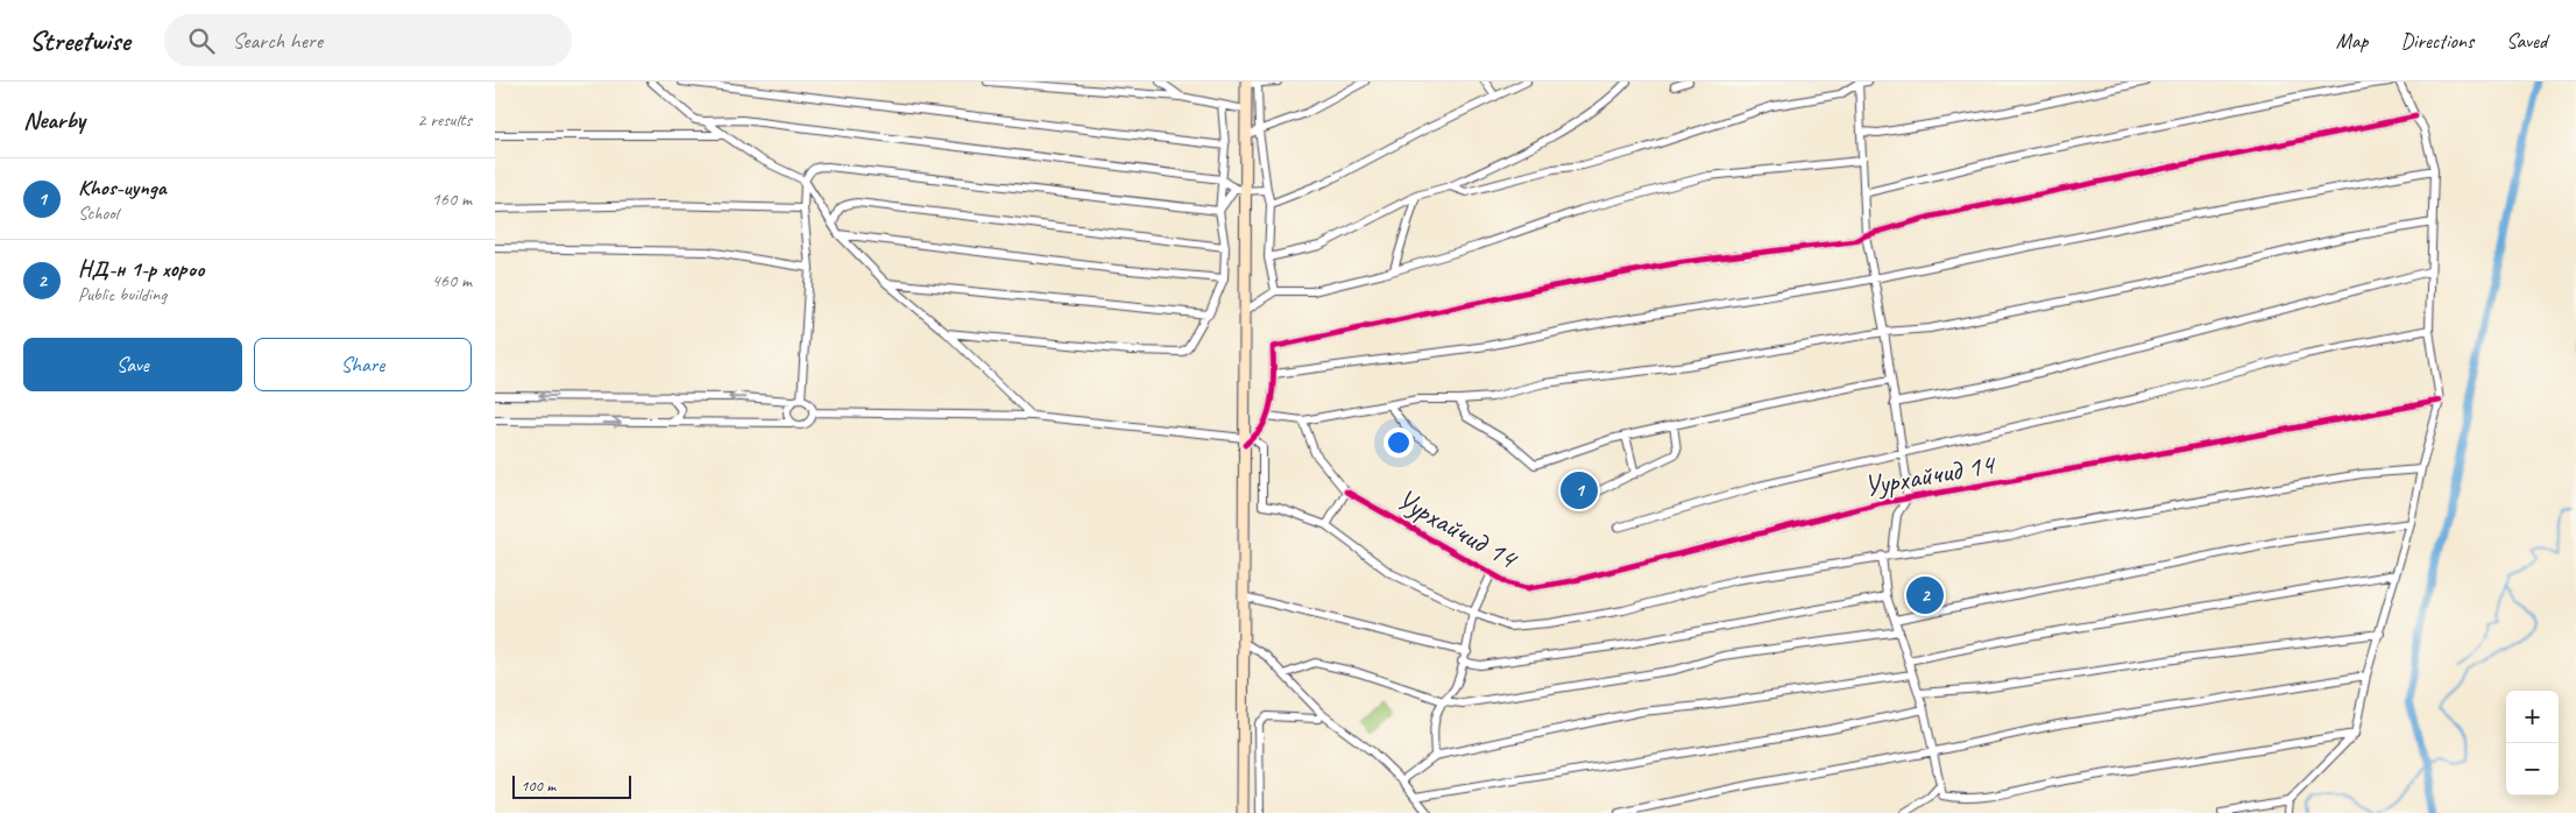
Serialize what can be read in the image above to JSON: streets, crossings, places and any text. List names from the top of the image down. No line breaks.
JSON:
{"streets":{"street":["Уурхайчид 14"]},"scale_bar":"100 m","page":{"header":"Streetwise","search":"Search here","nav":["Map","Directions","Saved"],"heading":["Nearby","2 results"],"list":[{"mark":"1","name":"Khos-uynga","note":"School","value":"160 m"},{"mark":"2","name":"НД-н 1-р хороо","note":"Public building","value":"460 m"}],"buttons":["Save","Share"],"pins":["1","2"],"map_buttons":["+","−"],"scale":"100 m"}}
